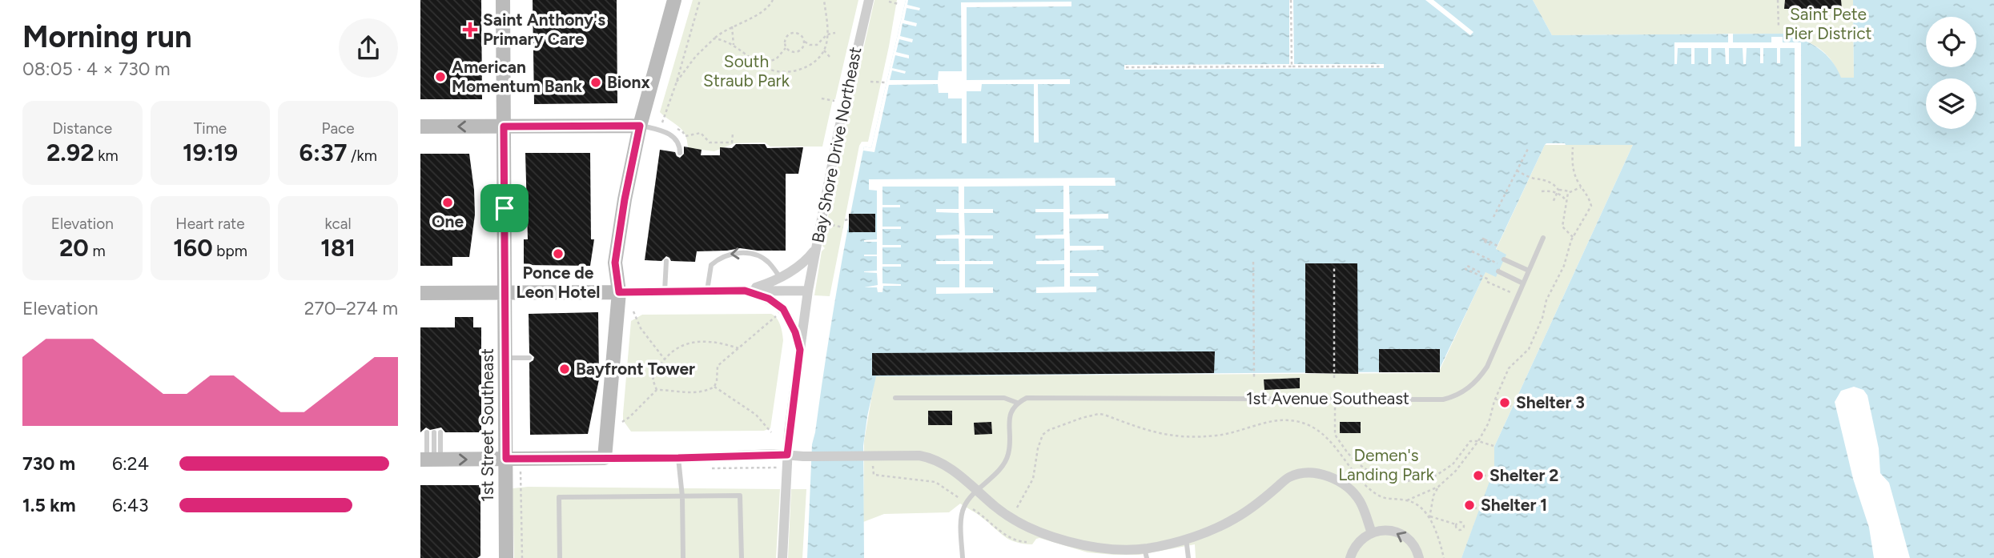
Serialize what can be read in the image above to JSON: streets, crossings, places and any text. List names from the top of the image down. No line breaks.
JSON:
{"streets":{"street":["Bay Shore Drive Northeast","1st Street Southeast"],"lane":["1st Avenue Southeast"]},"parks":["Saint Pete Pier District","South Straub Park","Demen's Landing Park"],"places":{"health":["Saint Anthony's Primary Care"],"other":["American Momentum Bank","Bionx","One","Ponce de Leon Hotel","Bayfront Tower","Shelter 3","Shelter 2","Shelter 1"]},"page":{"heading":["Morning run","08:05 · 4 × 730 m"],"stats":[["Distance","2.92 km"],["Time","19:19"],["Pace","6:37 /km"],["Elevation","20 m"],["Heart rate","160 bpm"],["kcal","181"]],"chart":["Elevation","270–274 m"],"list":[{"name":"730 m","note":"6:24"},{"name":"1.5 km","note":"6:43"}]}}
